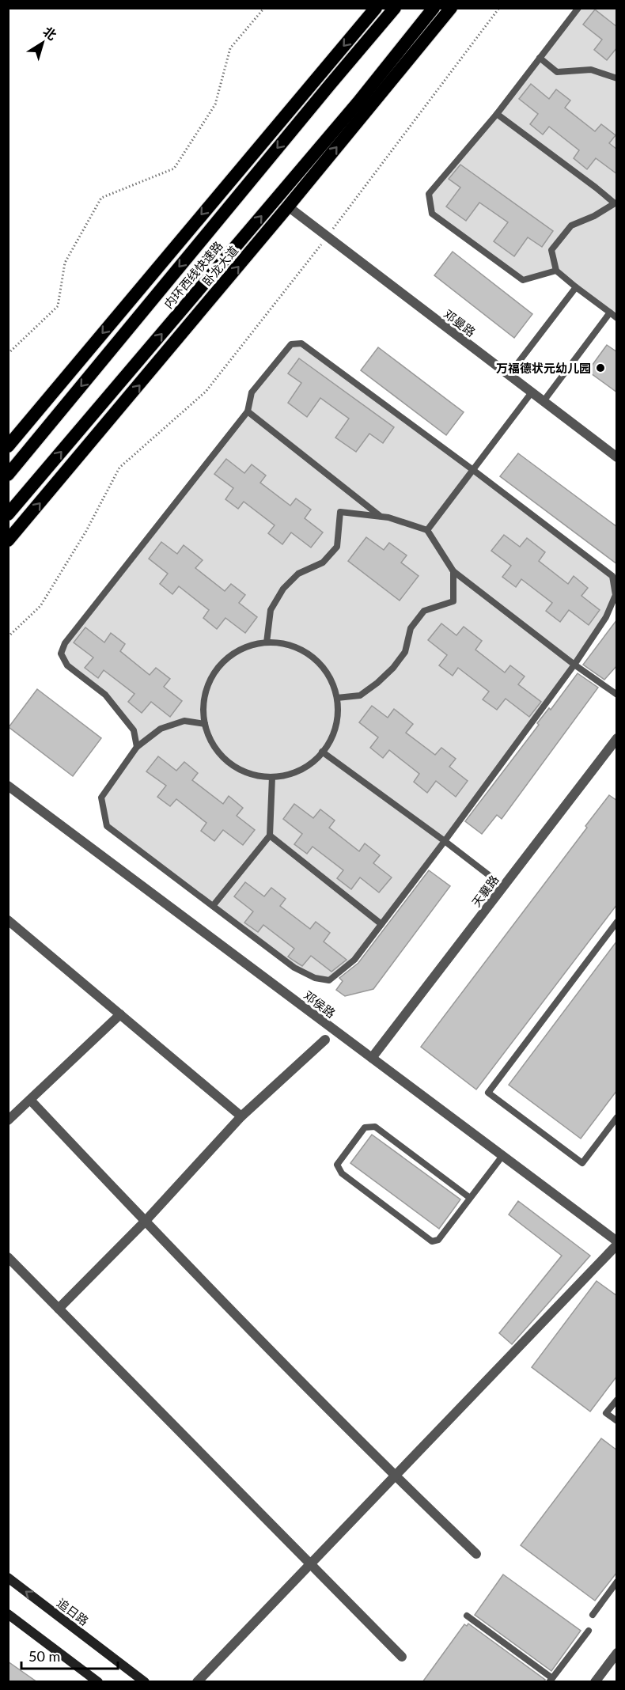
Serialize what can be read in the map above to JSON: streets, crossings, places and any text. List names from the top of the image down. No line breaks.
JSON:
{"streets":{"highway":["卧龙大道","内环西线快速路"],"main road":["追日路"],"street":["邓曼路","天襄路","邓侯路"]},"crossings":[["卧龙大道","邓曼路"],["天襄路","邓侯路"]],"places":["万福德状元幼儿园"],"scale_bar":"50 m","north":"top right"}
